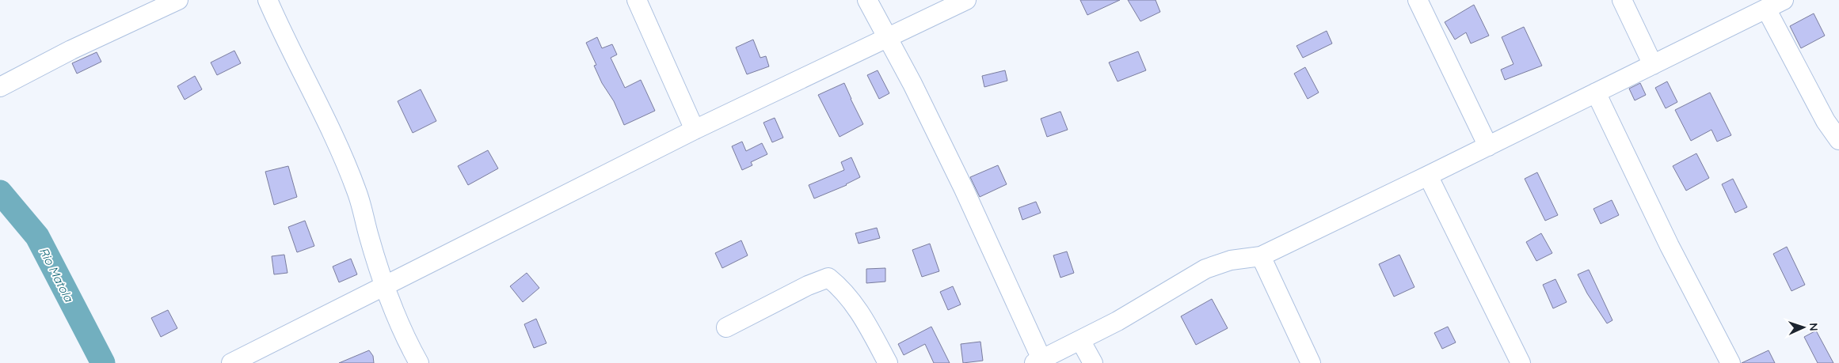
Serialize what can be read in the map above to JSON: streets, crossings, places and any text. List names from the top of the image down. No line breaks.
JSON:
{"water":["Rio Matola"],"north":"right"}
